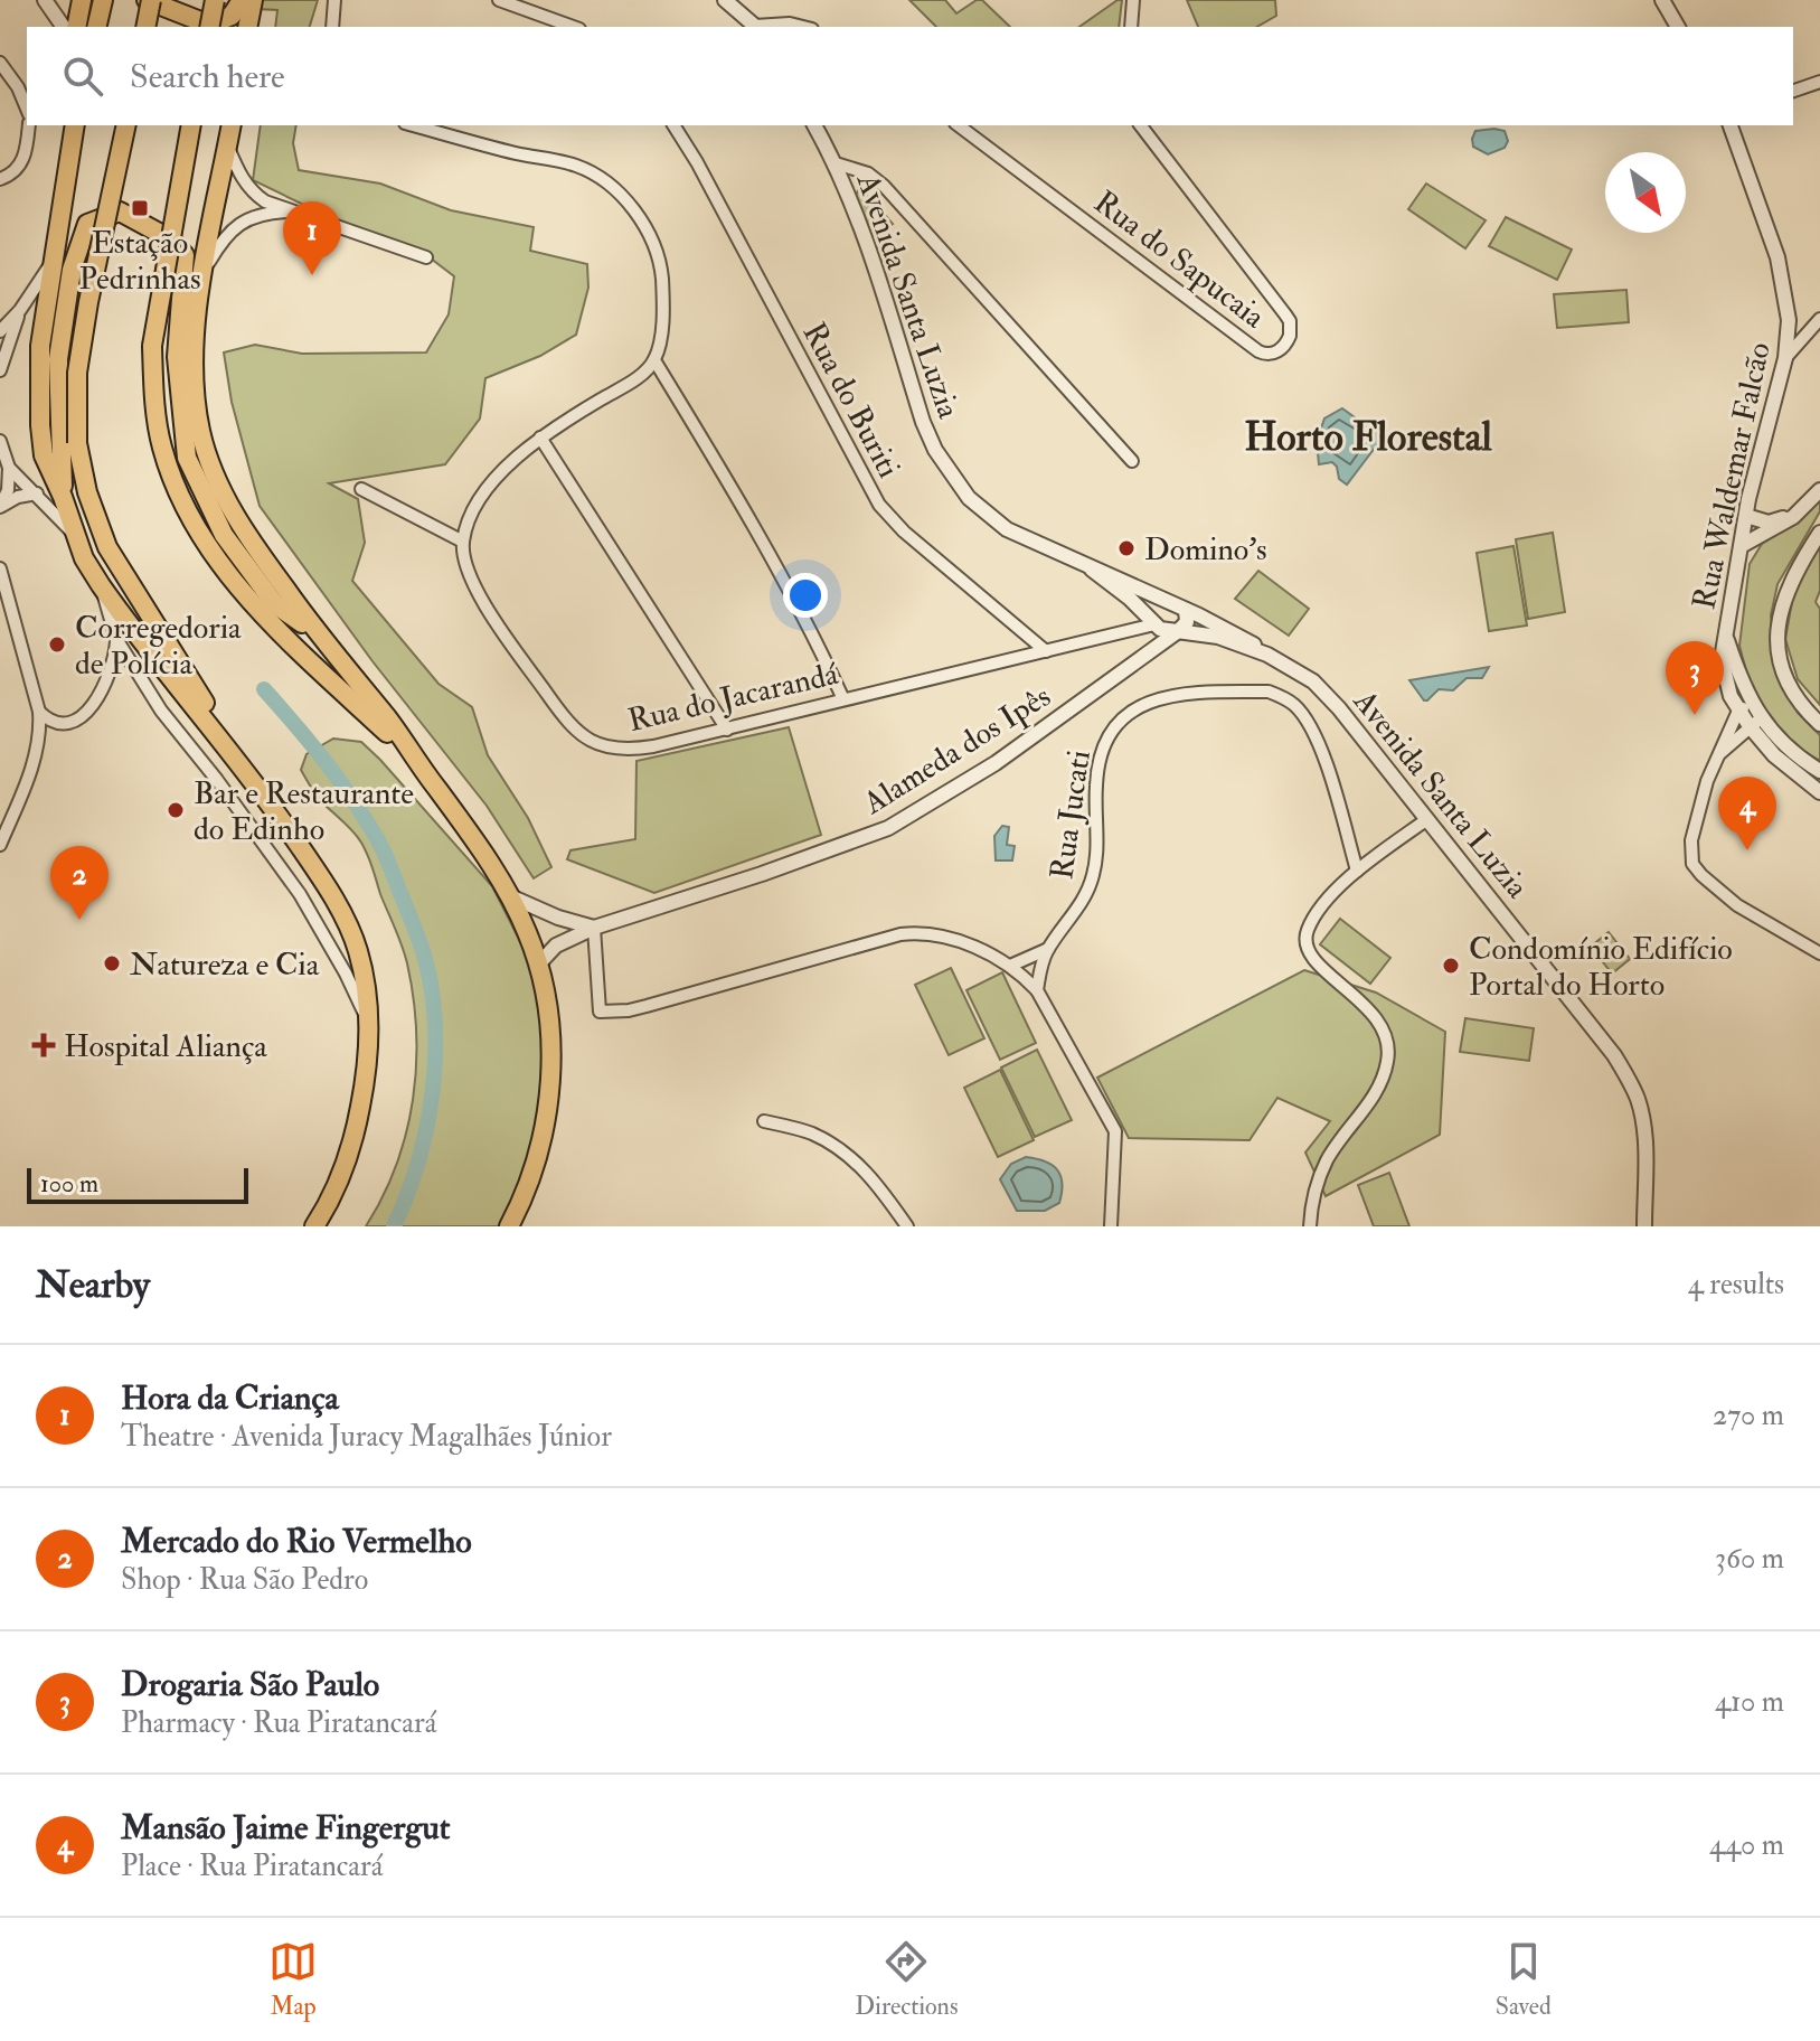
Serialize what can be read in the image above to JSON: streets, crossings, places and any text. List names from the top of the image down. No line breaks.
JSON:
{"streets":{"street":["Rua do Sapucaia","Avenida Santa Luzia","Rua do Buriti","Rua Waldemar Falcão","Rua do Jacarandá","Alameda dos Ipês","Rua Jucati"]},"crossings":[["Avenida Santa Luzia","Rua do Jacarandá"],["Avenida Santa Luzia","Alameda dos Ipês"],["Rua do Buriti","Rua do Jacarandá"],["Rua do Jacarandá","Alameda dos Ipês"]],"districts":["Horto Florestal"],"places":{"transit":["Estação Pedrinhas"],"other":["Domino's","Corregedoria de Polícia","Bar e Restaurante do Edinho","Natureza e Cia","Condomínio Edifício Portal do Horto"],"health":["Hospital Aliança"]},"scale_bar":"100 m","north":"bottom right","page":{"search":"Search here","pins":["1","3","4","2"],"scale":"100 m","heading":["Nearby","4 results"],"list":[{"mark":"1","name":"Hora da Criança","note":"Theatre · Avenida Juracy Magalhães Júnior","value":"270 m"},{"mark":"2","name":"Mercado do Rio Vermelho","note":"Shop · Rua São Pedro","value":"360 m"},{"mark":"3","name":"Drogaria São Paulo","note":"Pharmacy · Rua Piratancará","value":"410 m"},{"mark":"4","name":"Mansão Jaime Fingergut","note":"Place · Rua Piratancará","value":"440 m"}],"nav":["Map","Directions","Saved"]}}
